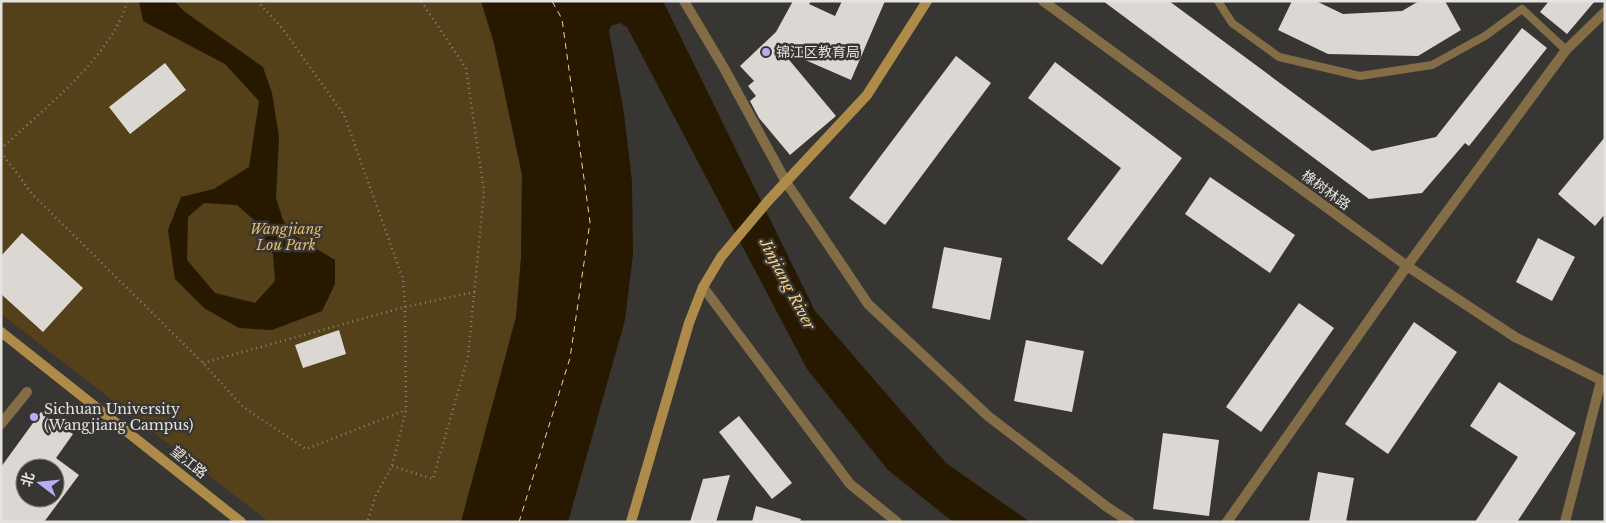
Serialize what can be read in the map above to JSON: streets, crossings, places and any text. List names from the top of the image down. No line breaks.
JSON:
{"streets":{"street":["橡树林路","望江路"]},"water":["Jinjiang River"],"parks":["Wangjiang Lou Park"],"places":["锦江区教育局","Sichuan University (Wangjiang Campus)"],"north":"left"}
